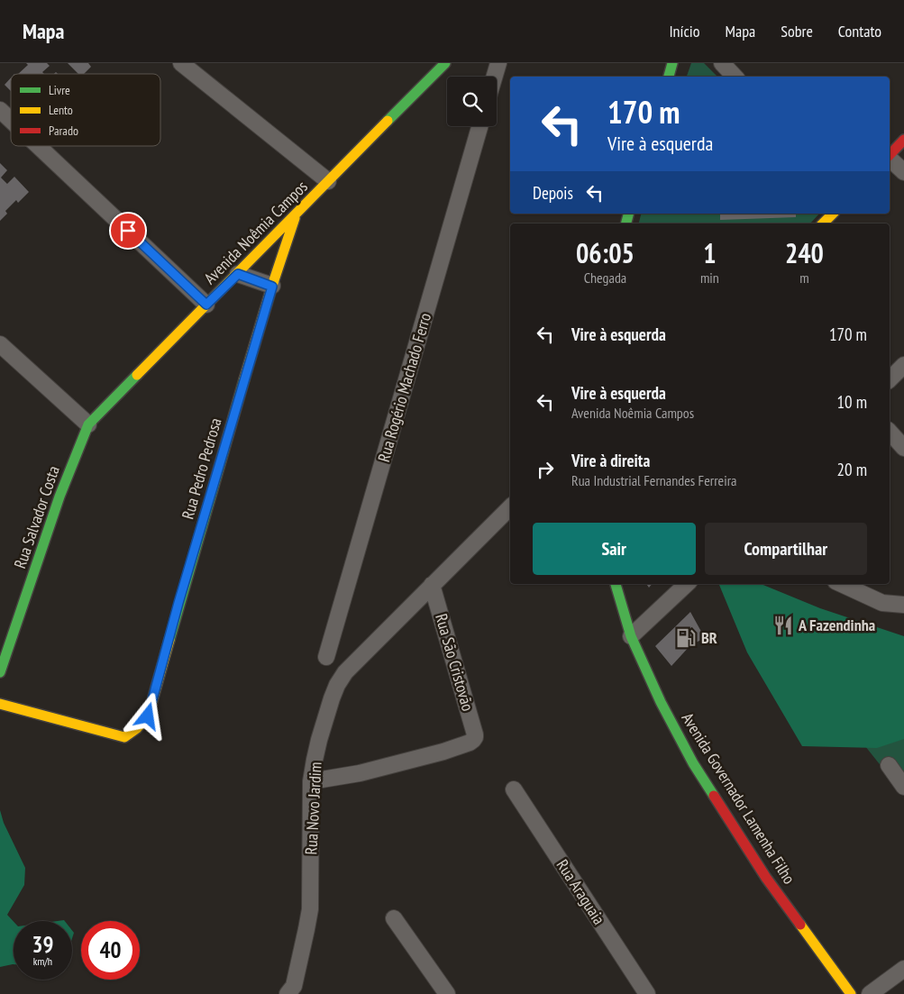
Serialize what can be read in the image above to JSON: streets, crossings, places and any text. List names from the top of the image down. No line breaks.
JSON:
{"streets":{"street":["Avenida Noêmia Campos","Rua Rogério Machado Ferro","Rua Pedro Pedrosa","Rua Salvador Costa","Rua São Cristovão","Avenida Governador Lamenha Filho","Rua Novo Jardim","Rua Araguaia"]},"crossings":[["Avenida Noêmia Campos","Rua Pedro Pedrosa"],["Avenida Noêmia Campos","Rua Salvador Costa"],["Rua São Cristovão","Rua Novo Jardim"]],"places":{"restaurant":["A Fazendinha"],"fuel station":["BR"]},"legend":["Livre","Lento","Parado"],"page":{"header":"Mapa","nav":["Início","Mapa","Sobre","Contato"],"turn":["170 m","Vire à esquerda"],"then":"Depois","eta":["06:05","Chegada","1","min","240","m"],"list":[{"name":"Vire à esquerda","value":"170 m"},{"name":"Vire à esquerda","note":"Avenida Noêmia Campos","value":"10 m"},{"name":"Vire à direita","note":"Rua Industrial Fernandes Ferreira","value":"20 m"}],"buttons":["Sair","Compartilhar"],"speed":"39 km/h","limit":"40"}}
